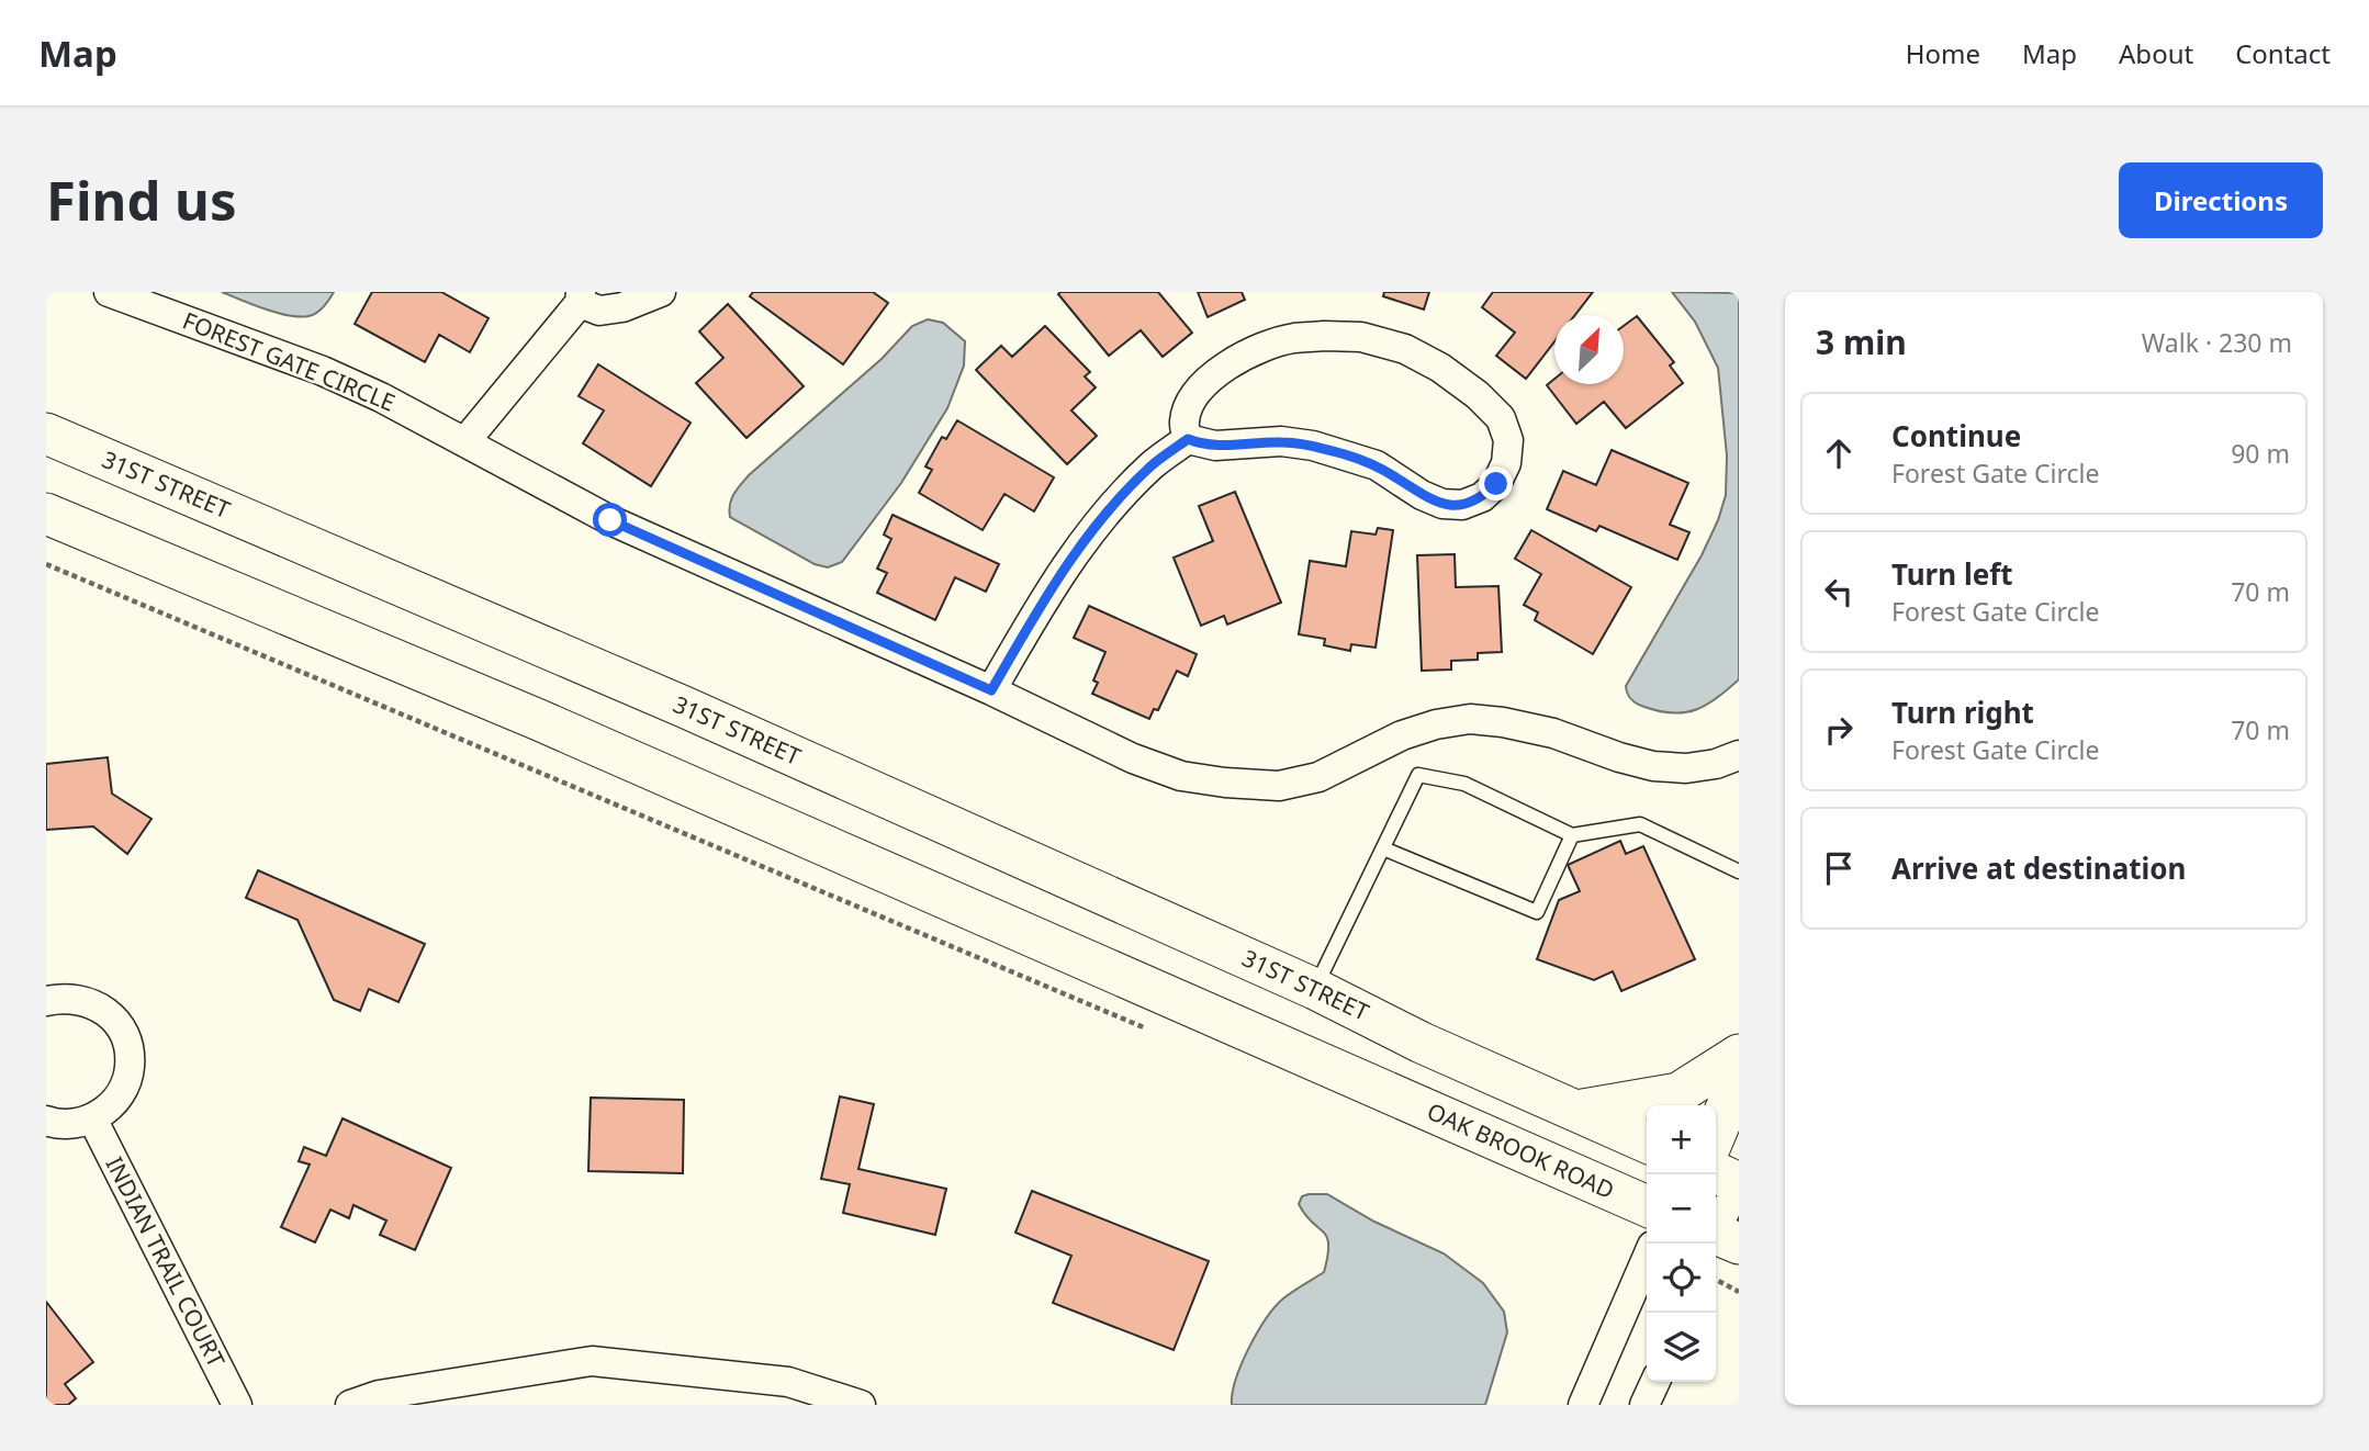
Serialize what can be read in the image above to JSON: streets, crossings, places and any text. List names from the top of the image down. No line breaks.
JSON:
{"streets":{"main road":["31ST STREET","OAK BROOK ROAD"],"street":["FOREST GATE CIRCLE","INDIAN TRAIL COURT"]},"north":"top right","page":{"header":"Map","nav":["Home","Map","About","Contact"],"buttons":"Directions","title":"Find us","heading":["3 min","Walk · 230 m"],"list":[["Continue","Forest Gate Circle","90 m"],["Turn left","Forest Gate Circle","70 m"],["Turn right","Forest Gate Circle","70 m"],"Arrive at destination"],"map_buttons":["+","−"]}}
